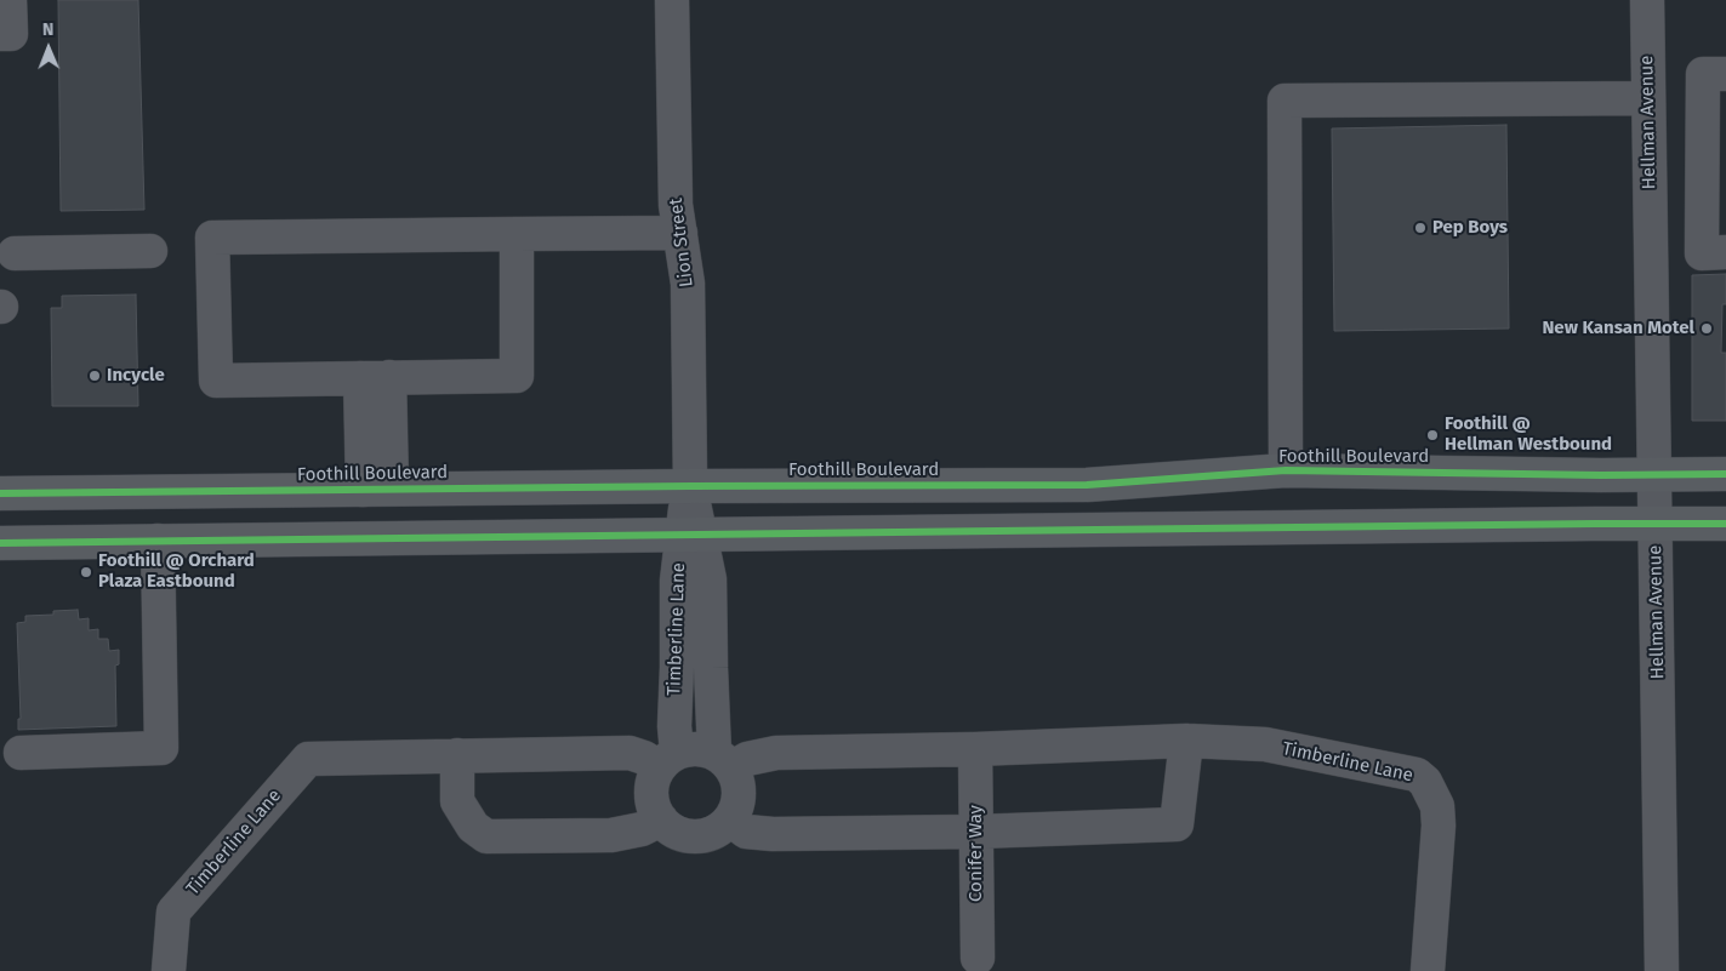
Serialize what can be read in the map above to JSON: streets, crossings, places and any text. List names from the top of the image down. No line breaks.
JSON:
{"streets":{"main road":["Foothill Boulevard"],"street":["Hellman Avenue","Lion Street","Timberline Lane","Conifer Way"]},"crossings":[["Hellman Avenue","Foothill Boulevard"],["Lion Street","Foothill Boulevard"],["Lion Street","Timberline Lane"],["Foothill Boulevard","Timberline Lane"],["Timberline Lane","Conifer Way"]],"places":["Pep Boys","New Kansan Motel","Incycle","Foothill @ Hellman Westbound","Foothill @ Orchard Plaza Eastbound"],"north":"top"}
